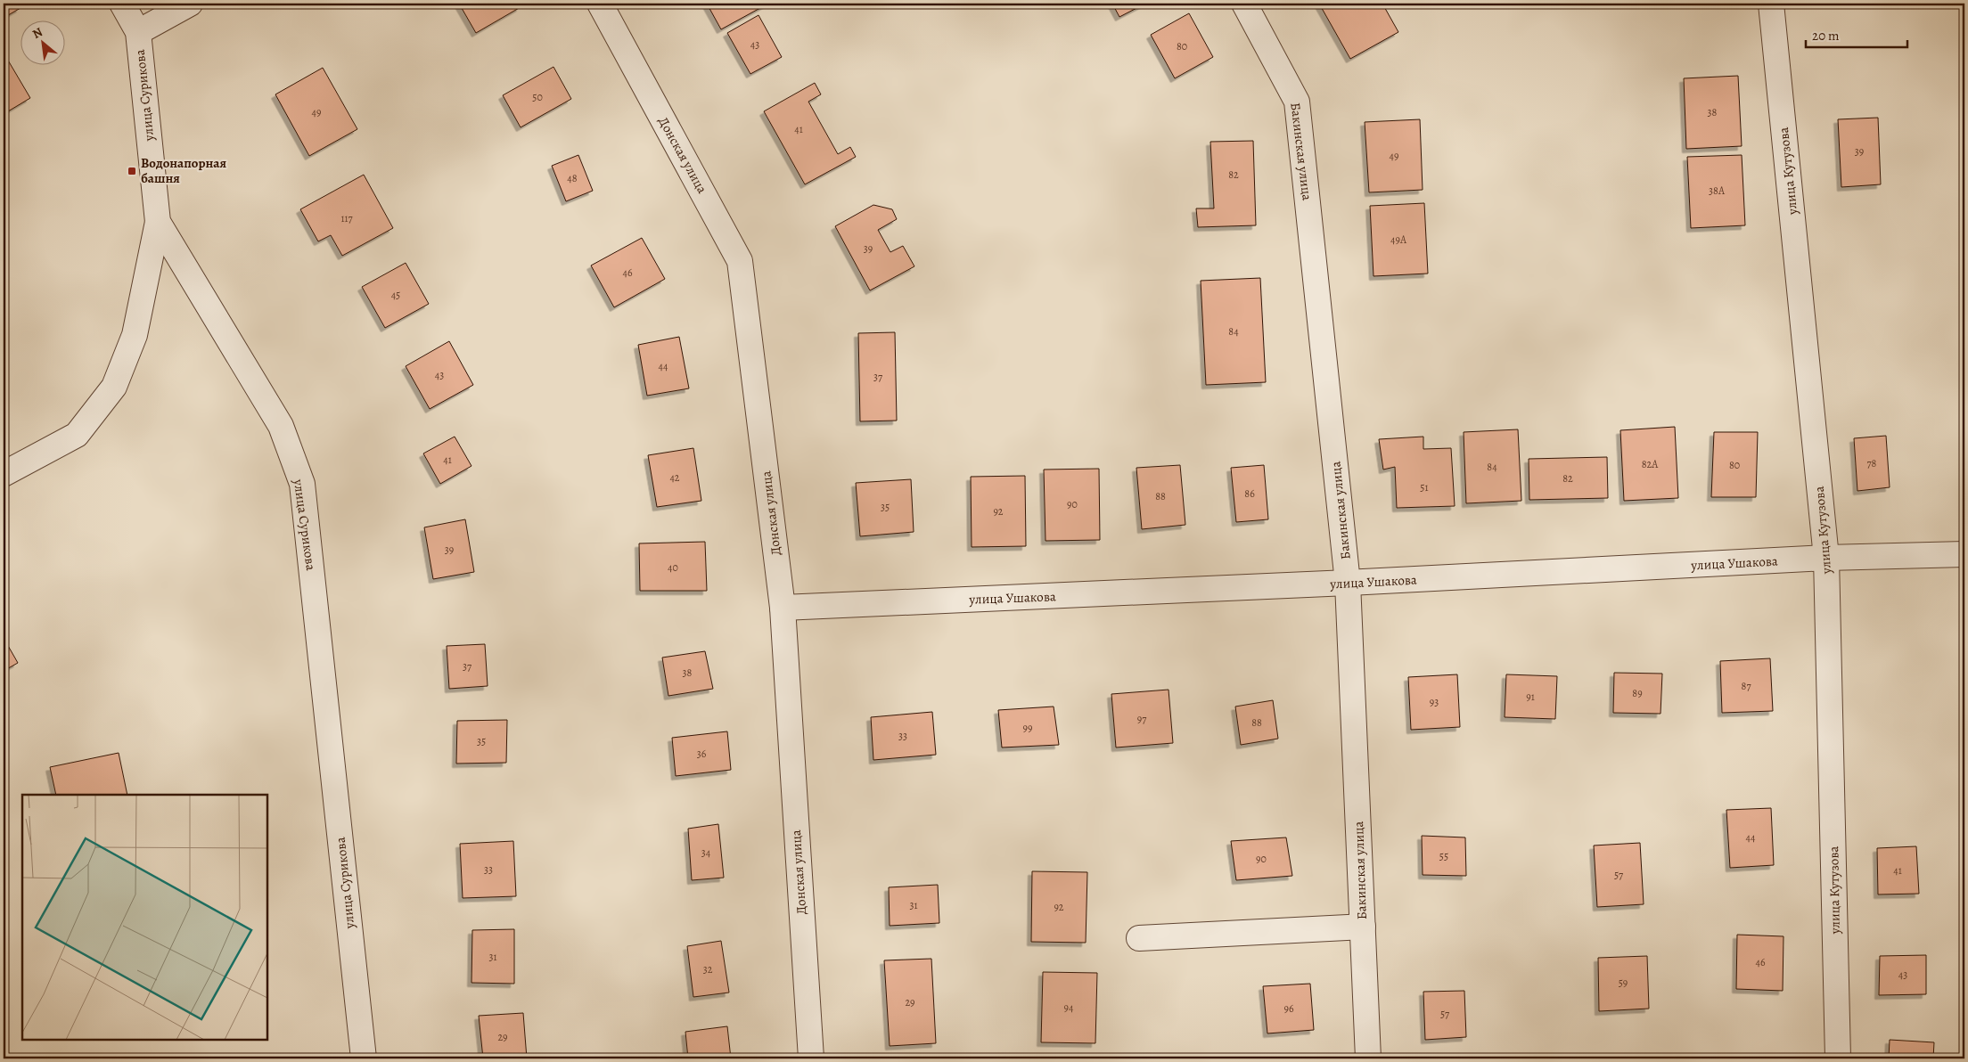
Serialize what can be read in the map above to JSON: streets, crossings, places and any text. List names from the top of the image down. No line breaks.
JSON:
{"streets":{"street":["улица Сурикова","Бакинская улица","Донская улица","улица Кутузова","улица Ушакова"]},"crossings":[["Бакинская улица","улица Ушакова"],["Донская улица","улица Ушакова"],["улица Кутузова","улица Ушакова"]],"places":{"transit":["Водонапорная башня"]},"house_numbers":["43","80","50","49","38","41","39","49","82","48","38А","117","49А","39","46","45","84","44","43","37","41","78","82А","80","84","42","82","51","86","88","90","35","92","39","40","37","38","87","89","91","93","97","88","99","33","35","36","44","34","55","90","33","41","57","31","92","31","46","32","43","59","29","94","96","57","29"],"scale_bar":"20 m","north":"top left"}
